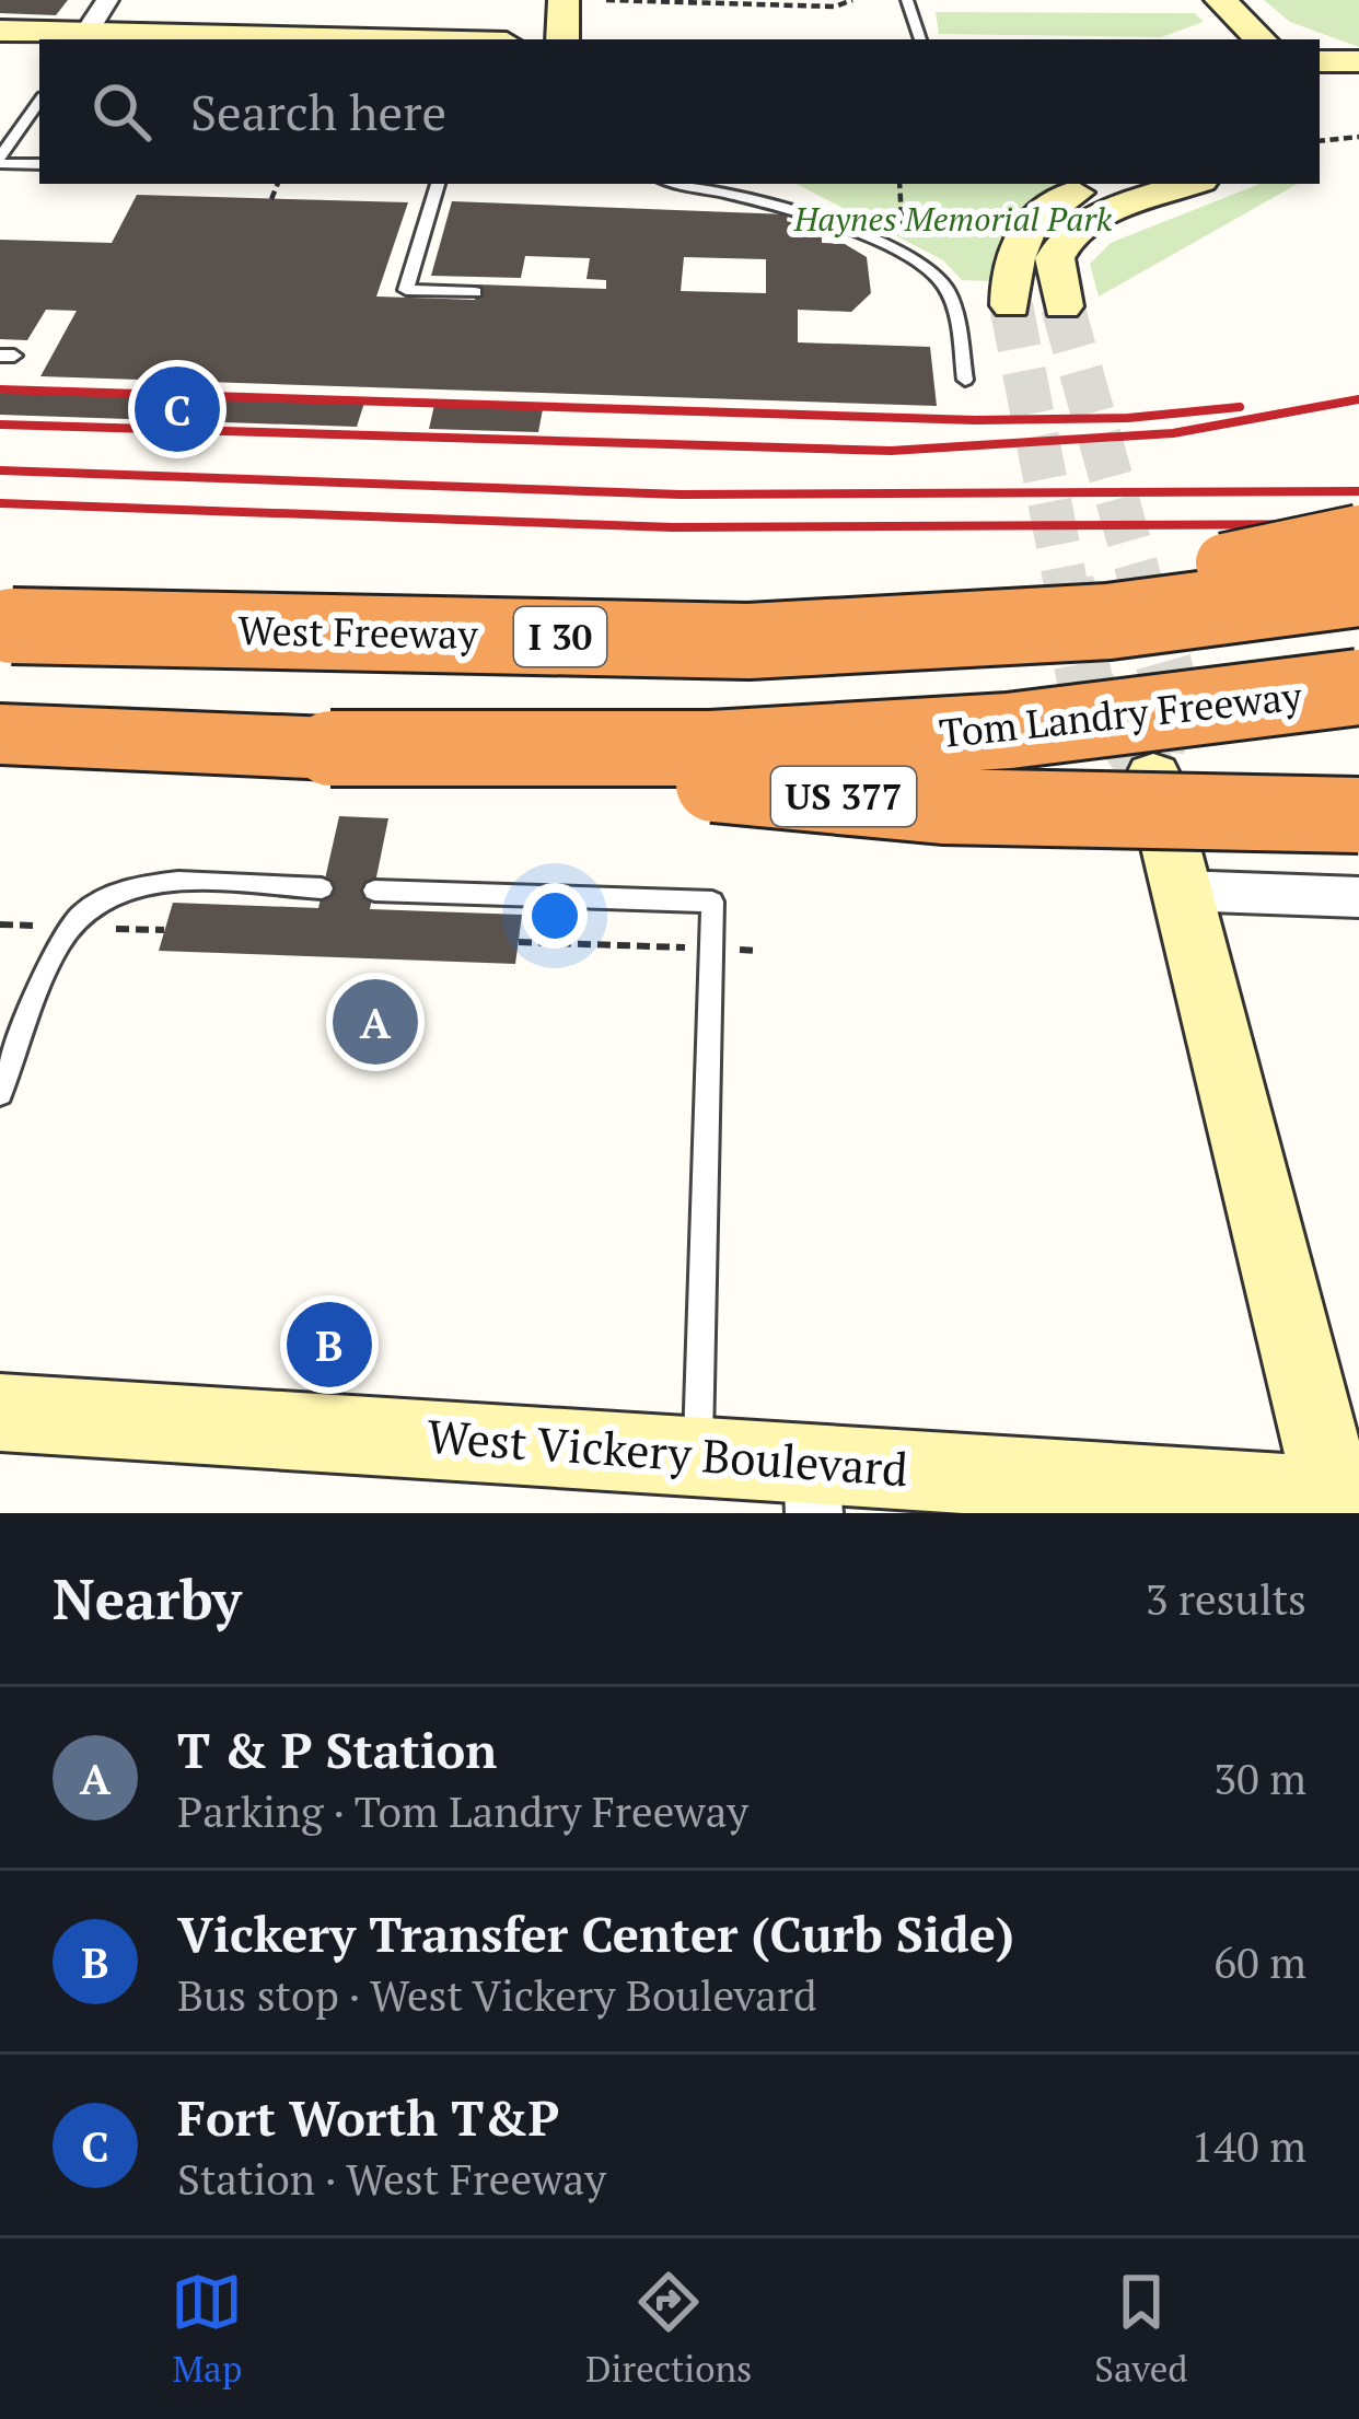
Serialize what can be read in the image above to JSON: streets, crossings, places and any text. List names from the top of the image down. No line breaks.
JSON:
{"streets":{"highway":["West Freeway","I 30","Tom Landry Freeway","US 377"],"street":["West Vickery Boulevard"]},"crossings":[["West Freeway","I 30"],["Tom Landry Freeway","US 377"]],"parks":["Haynes Memorial Park"],"page":{"search":"Search here","pins":["C","A","B"],"heading":["Nearby","3 results"],"list":[{"mark":"A","name":"T & P Station","note":"Parking · Tom Landry Freeway","value":"30 m"},{"mark":"B","name":"Vickery Transfer Center (Curb Side)","note":"Bus stop · West Vickery Boulevard","value":"60 m"},{"mark":"C","name":"Fort Worth T&P","note":"Station · West Freeway","value":"140 m"}],"nav":["Map","Directions","Saved"]}}
